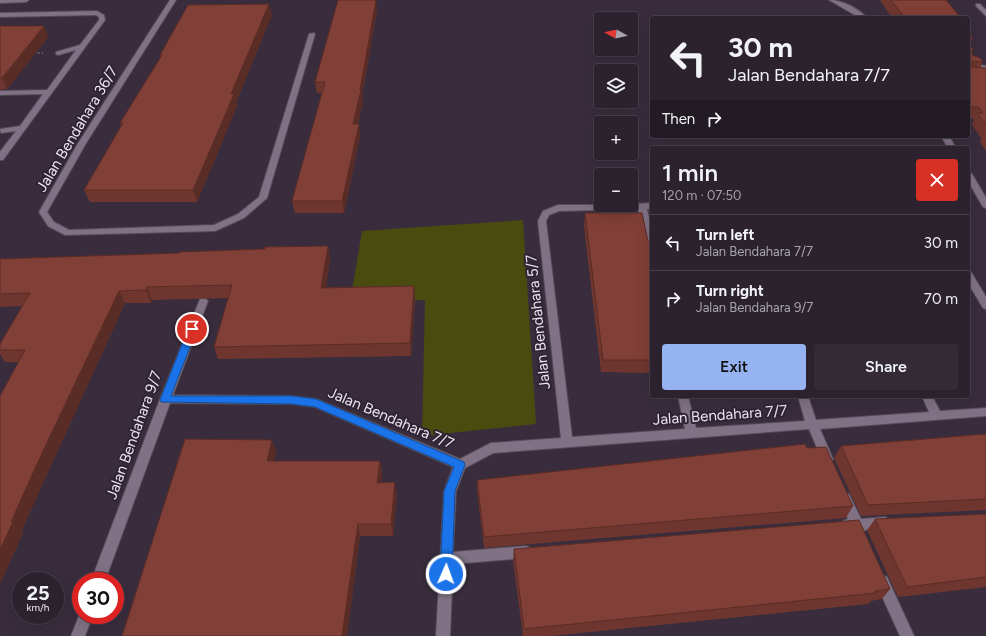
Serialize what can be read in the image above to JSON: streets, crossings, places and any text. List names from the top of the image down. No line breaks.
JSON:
{"streets":{"street":["Jalan Bendahara 36/7","Jalan Bendahara 5/7","Jalan Bendahara 7/7","Jalan Bendahara 9/7"]},"crossings":[["Jalan Bendahara 5/7","Jalan Bendahara 7/7"],["Jalan Bendahara 7/7","Jalan Bendahara 9/7"]],"north":"left","page":{"map_buttons":["+","−"],"turn":["30 m","Jalan Bendahara 7/7"],"then":"Then","heading":["1 min","120 m · 07:50"],"list":[{"name":"Turn left","note":"Jalan Bendahara 7/7","value":"30 m"},{"name":"Turn right","note":"Jalan Bendahara 9/7","value":"70 m"}],"buttons":["Exit","Share"],"speed":"25 km/h","limit":"30"}}
